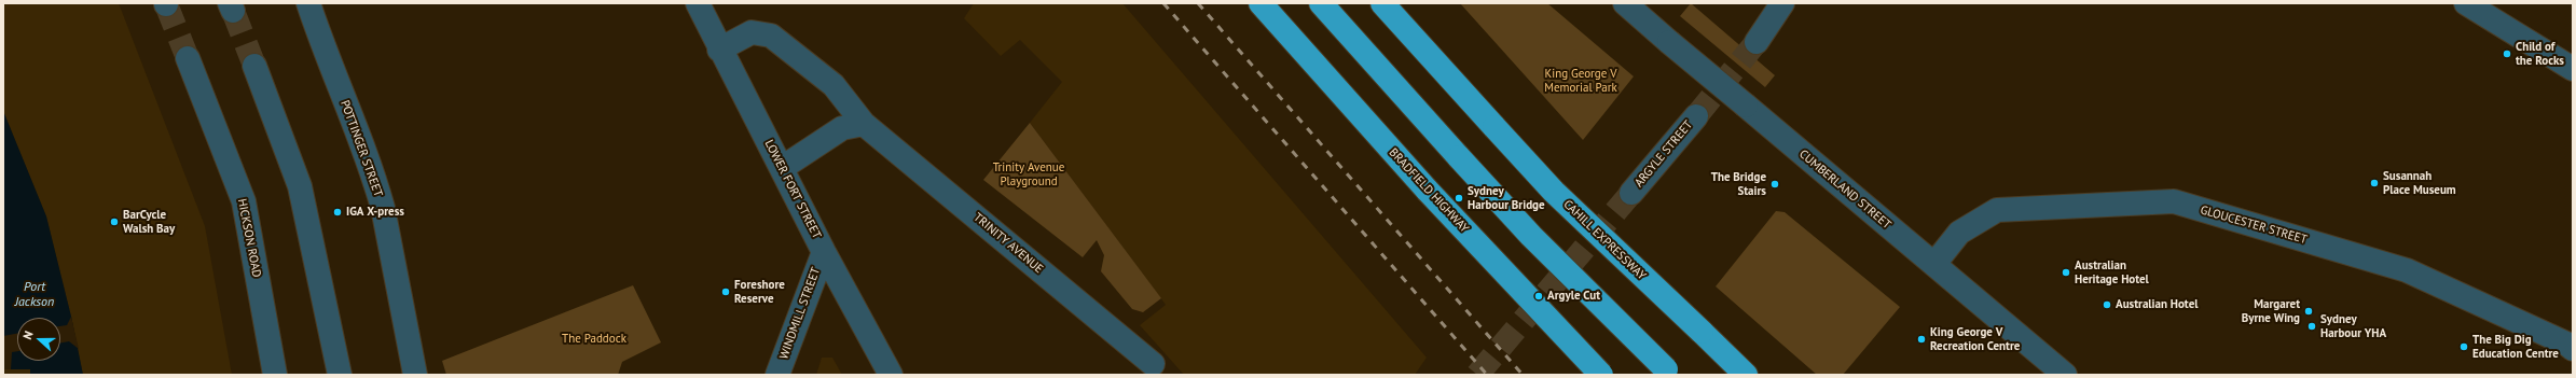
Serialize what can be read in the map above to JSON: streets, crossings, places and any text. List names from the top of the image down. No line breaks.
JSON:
{"streets":{"highway":["BRADFIELD HIGHWAY","CAHILL EXPRESSWAY"],"street":["POTTINGER STREET","ARGYLE STREET","LOWER FORT STREET","CUMBERLAND STREET","GLOUCESTER STREET","HICKSON ROAD","TRINITY AVENUE","WINDMILL STREET"]},"crossings":[["LOWER FORT STREET","TRINITY AVENUE"],["LOWER FORT STREET","WINDMILL STREET"],["CUMBERLAND STREET","GLOUCESTER STREET"]],"water":["Port Jackson"],"parks":["King George V Memorial Park","Trinity Avenue Playground","The Paddock"],"places":["Child of the Rocks","Susannah Place Museum","The Bridge Stairs","Sydney Harbour Bridge","IGA X-press","BarCycle Walsh Bay","Australian Heritage Hotel","Foreshore Reserve","Argyle Cut","Australian Hotel","Margaret Byrne Wing","Sydney Harbour YHA","King George V Recreation Centre","The Big Dig Education Centre"],"north":"left"}
